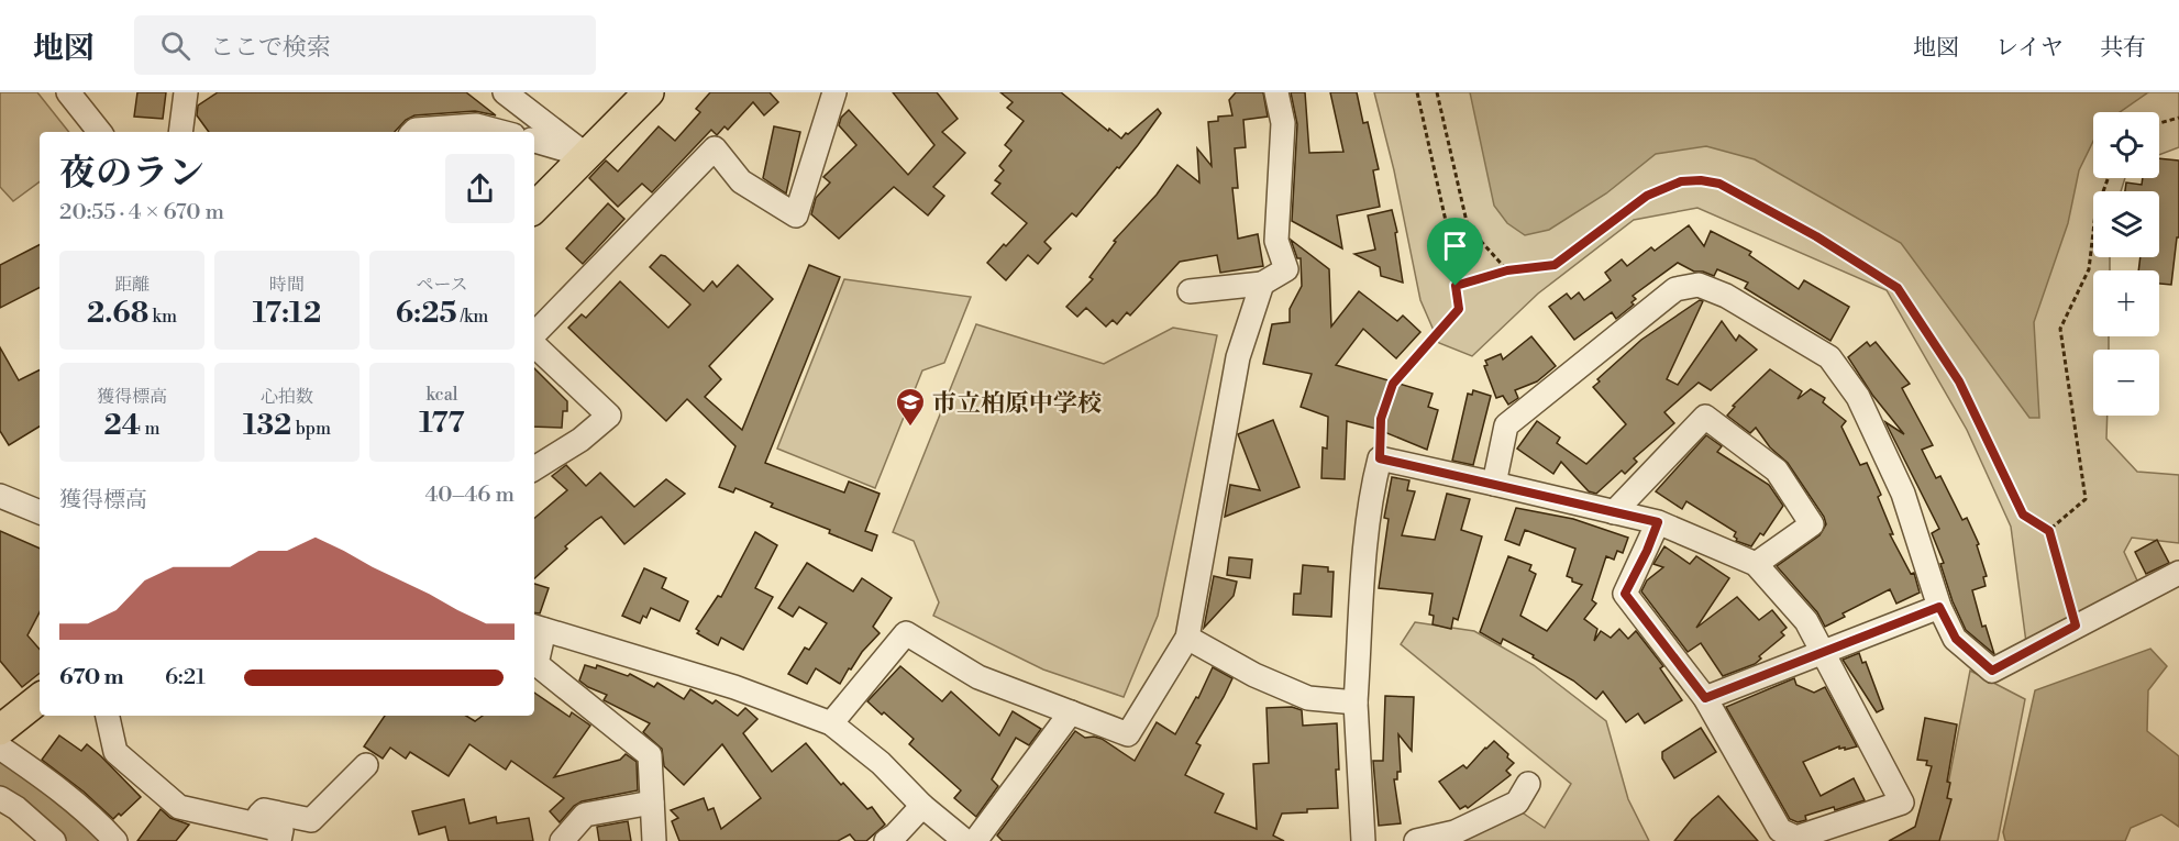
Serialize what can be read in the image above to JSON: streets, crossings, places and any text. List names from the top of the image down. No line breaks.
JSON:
{"places":{"school or university":["市立柏原中学校"]},"page":{"header":"地図","search":"ここで検索","nav":["地図","レイヤ","共有"],"map_buttons":["+","−"],"heading":["夜のラン","20:55 · 4 × 670 m"],"stats":[["距離","2.68 km"],["時間","17:12"],["ペース","6:25 /km"],["獲得標高","24 m"],["心拍数","132 bpm"],["kcal","177"]],"chart":["獲得標高","40–46 m"],"list":[{"name":"670 m","note":"6:21"}]}}
